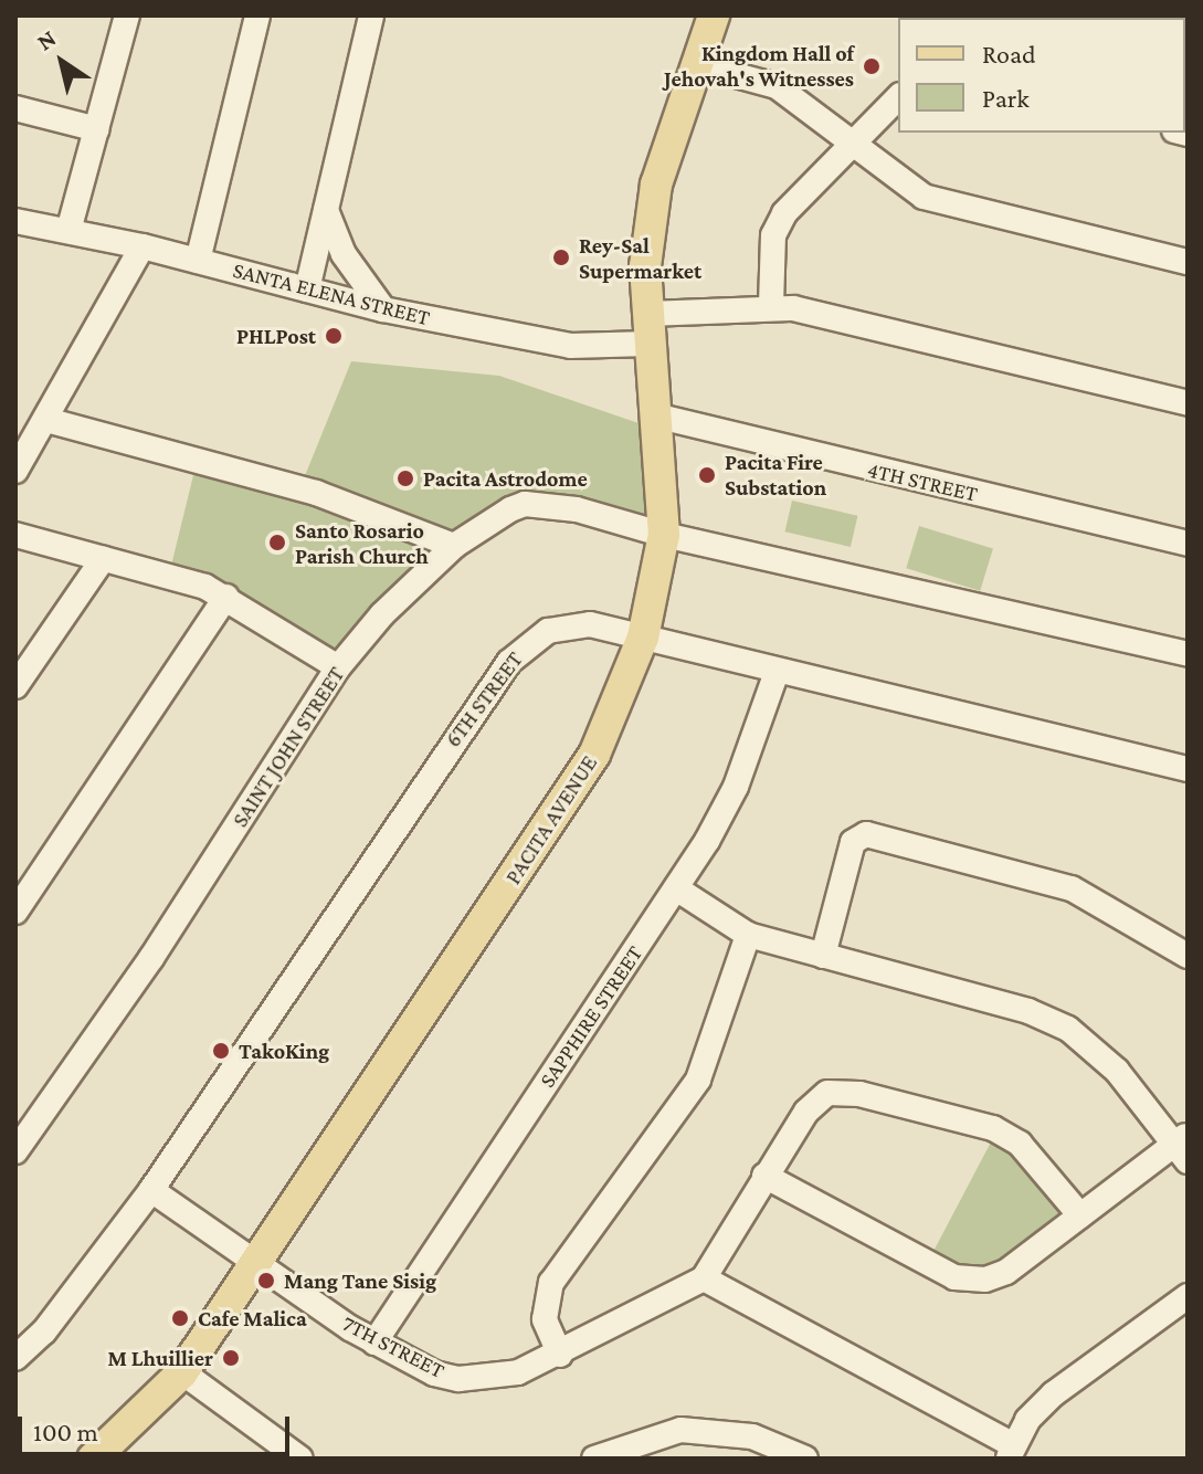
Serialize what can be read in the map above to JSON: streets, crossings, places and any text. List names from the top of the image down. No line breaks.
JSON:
{"streets":{"main road":["PACITA AVENUE"],"street":["SANTA ELENA STREET","4TH STREET","6TH STREET","SAINT JOHN STREET","SAPPHIRE STREET","7TH STREET"]},"crossings":[["SANTA ELENA STREET","PACITA AVENUE"],["4TH STREET","PACITA AVENUE"],["6TH STREET","PACITA AVENUE"],["6TH STREET","SAPPHIRE STREET"],["6TH STREET","7TH STREET"],["SAINT JOHN STREET","PACITA AVENUE"],["PACITA AVENUE","7TH STREET"],["SAPPHIRE STREET","7TH STREET"]],"places":["Kingdom Hall of Jehovah's Witnesses","Rey-Sal Supermarket","PHLPost","Pacita Fire Substation","Pacita Astrodome","Santo Rosario Parish Church","TakoKing","Mang Tane Sisig","Cafe Malica","M Lhuillier"],"legend":["Road","Park"],"scale_bar":"100 m","north":"top left"}
